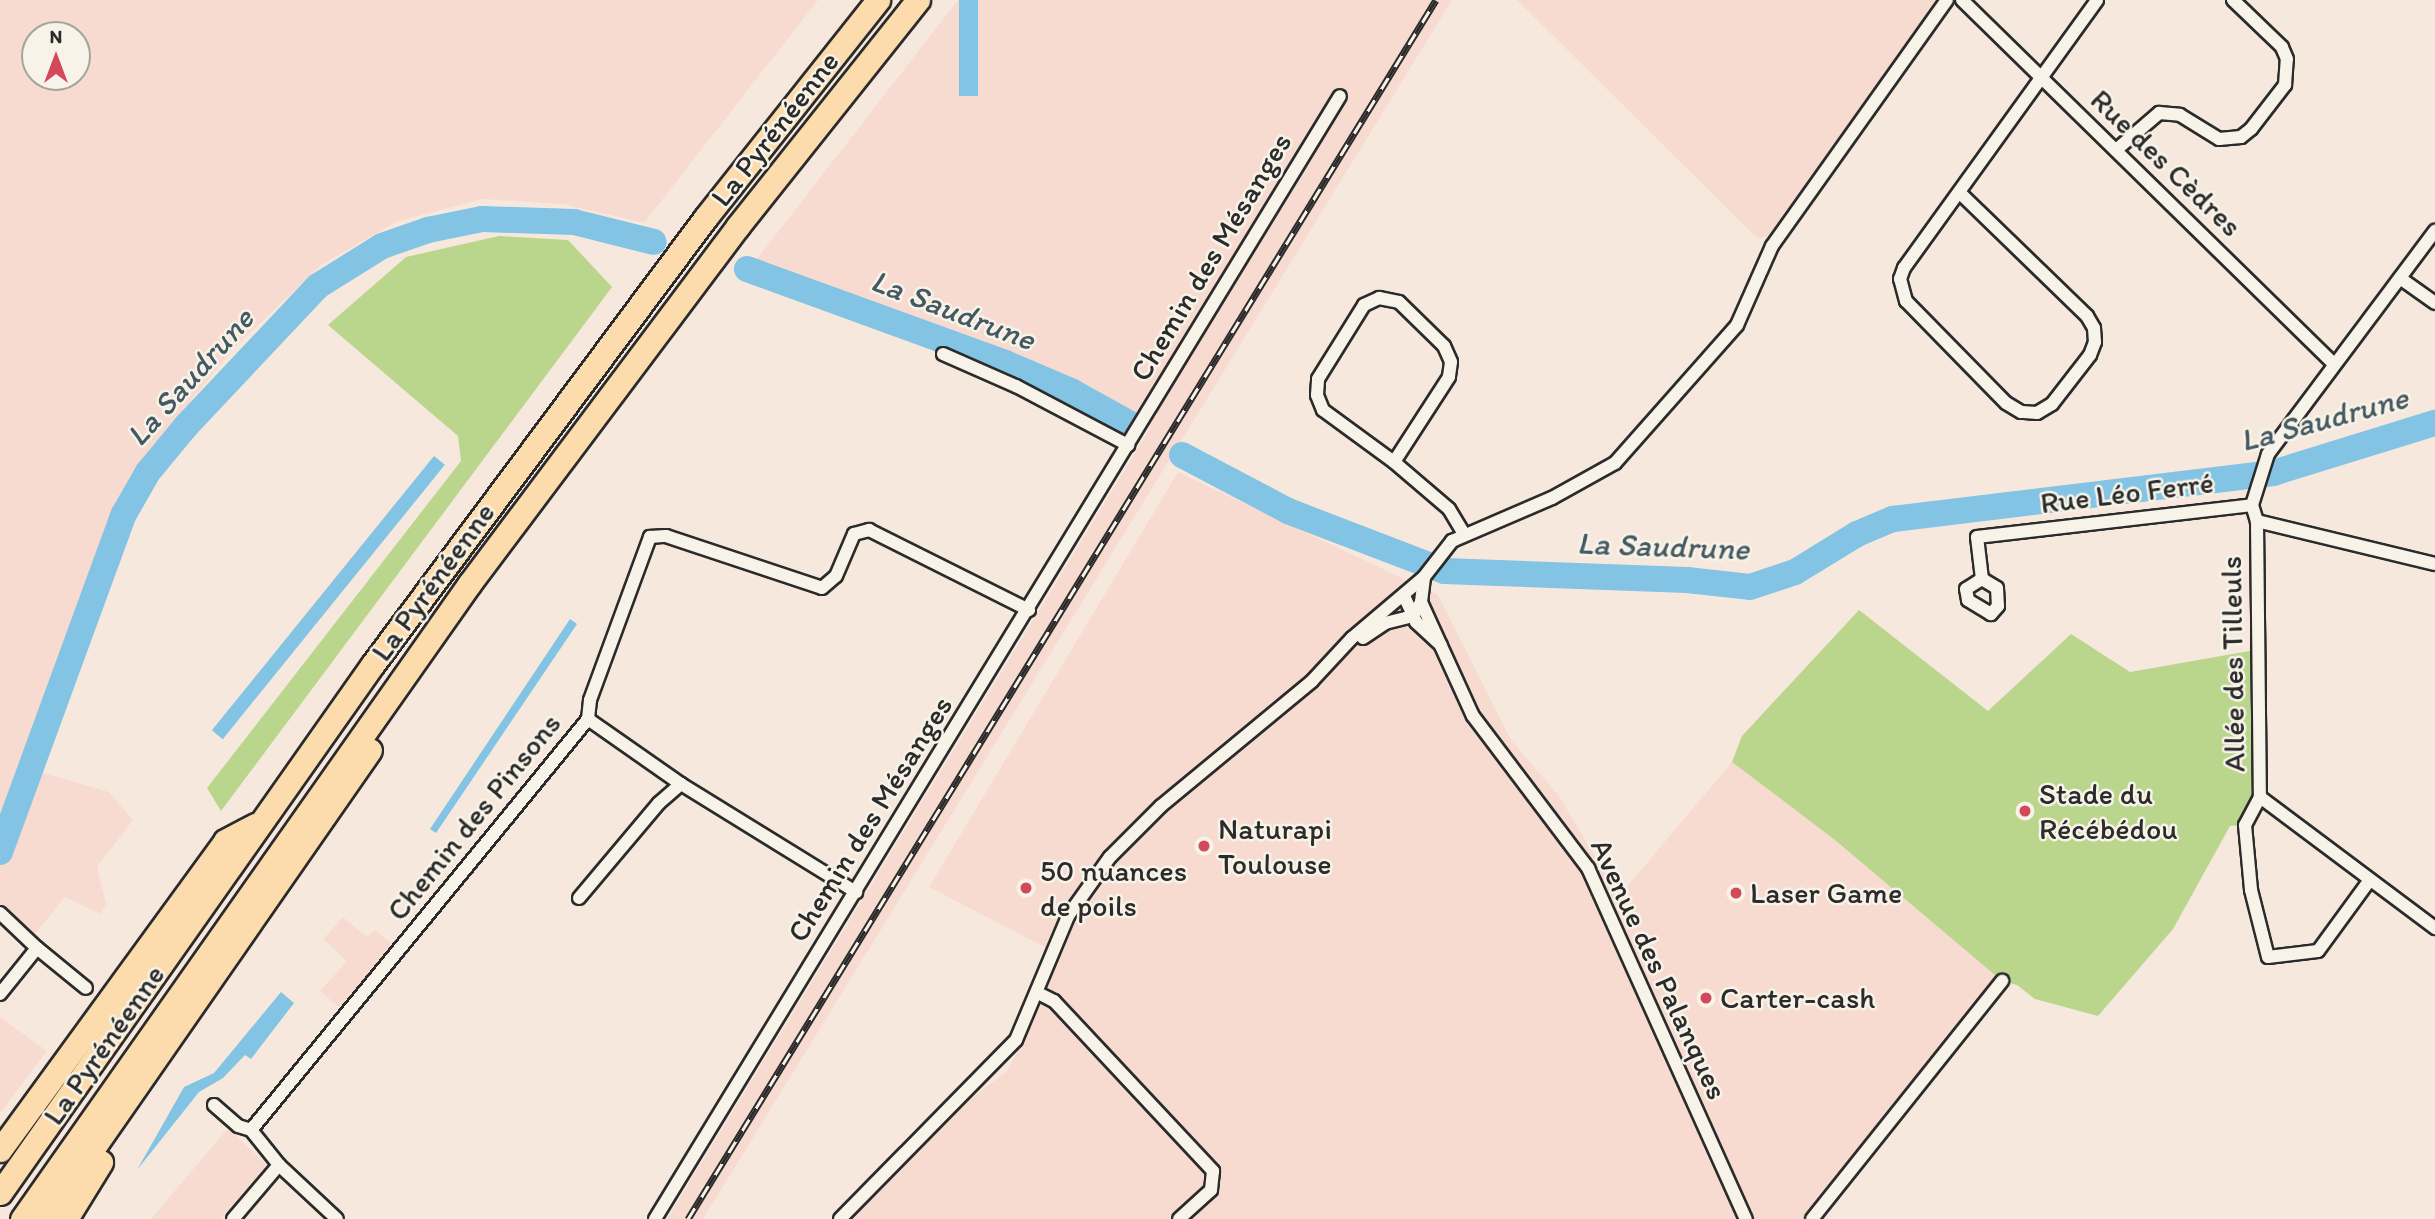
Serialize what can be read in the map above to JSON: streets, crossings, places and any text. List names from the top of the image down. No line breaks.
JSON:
{"streets":{"highway":["La Pyrénéenne"],"street":["Rue des Cèdres","Chemin des Mésanges","Rue Léo Ferré","Allée des Tilleuls","Chemin des Pinsons","Avenue des Palanques"]},"crossings":[["Chemin des Mésanges","Chemin des Pinsons"],["Rue Léo Ferré","Allée des Tilleuls"]],"water":["La Saudrune"],"places":["Stade du Récébédou","Naturapi Toulouse","50 nuances de poils","Laser Game","Carter-cash"],"north":"top"}
